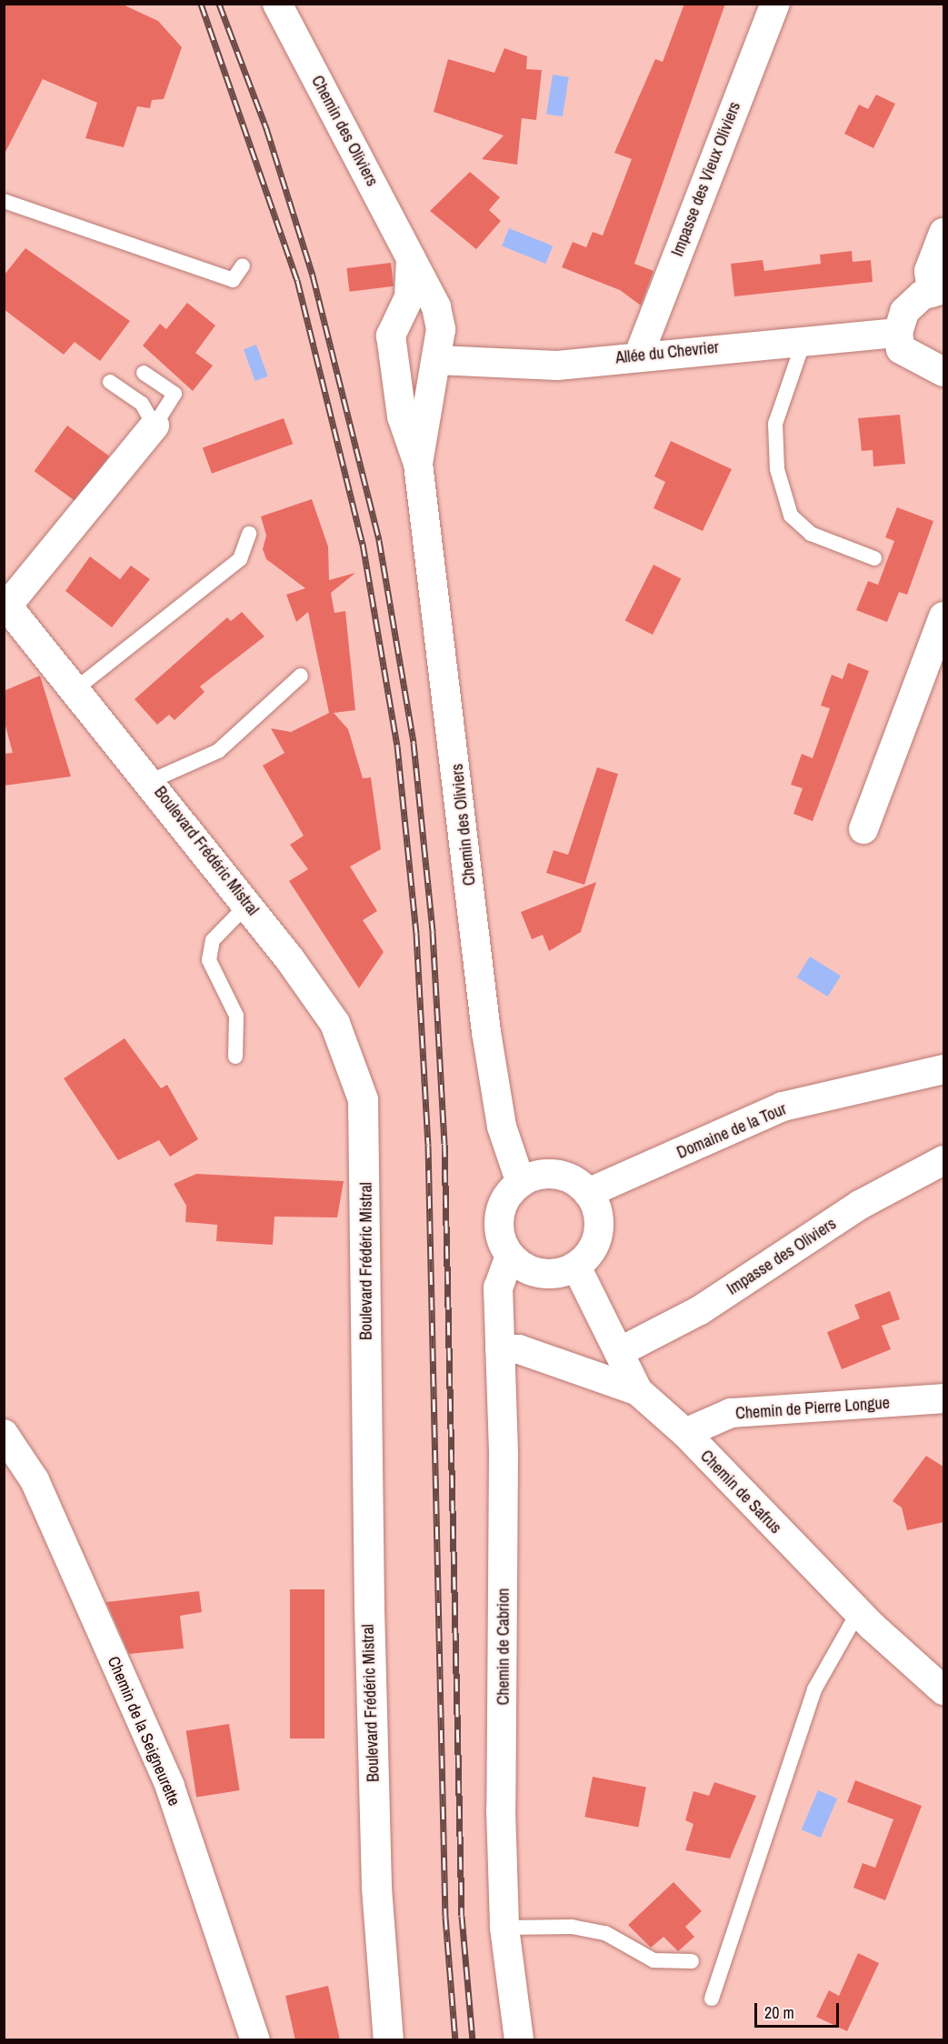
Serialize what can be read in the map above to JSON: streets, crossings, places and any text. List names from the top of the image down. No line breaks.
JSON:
{"streets":{"main road":["Boulevard Frédéric Mistral"],"street":["Chemin des Oliviers","Impasse des Vieux Oliviers","Allée du Chevrier","Domaine de la Tour","Impasse des Oliviers","Chemin de Pierre Longue","Chemin de Safrus","Chemin de Cabrion","Chemin de la Seigneurette"]},"crossings":[["Chemin des Oliviers","Allée du Chevrier"],["Chemin des Oliviers","Domaine de la Tour"],["Chemin des Oliviers","Chemin de Safrus"],["Chemin des Oliviers","Chemin de Cabrion"],["Impasse des Vieux Oliviers","Allée du Chevrier"],["Domaine de la Tour","Chemin de Safrus"],["Domaine de la Tour","Chemin de Cabrion"],["Impasse des Oliviers","Chemin de Safrus"],["Chemin de Pierre Longue","Chemin de Safrus"],["Chemin de Safrus","Chemin de Cabrion"]],"scale_bar":"20 m"}
